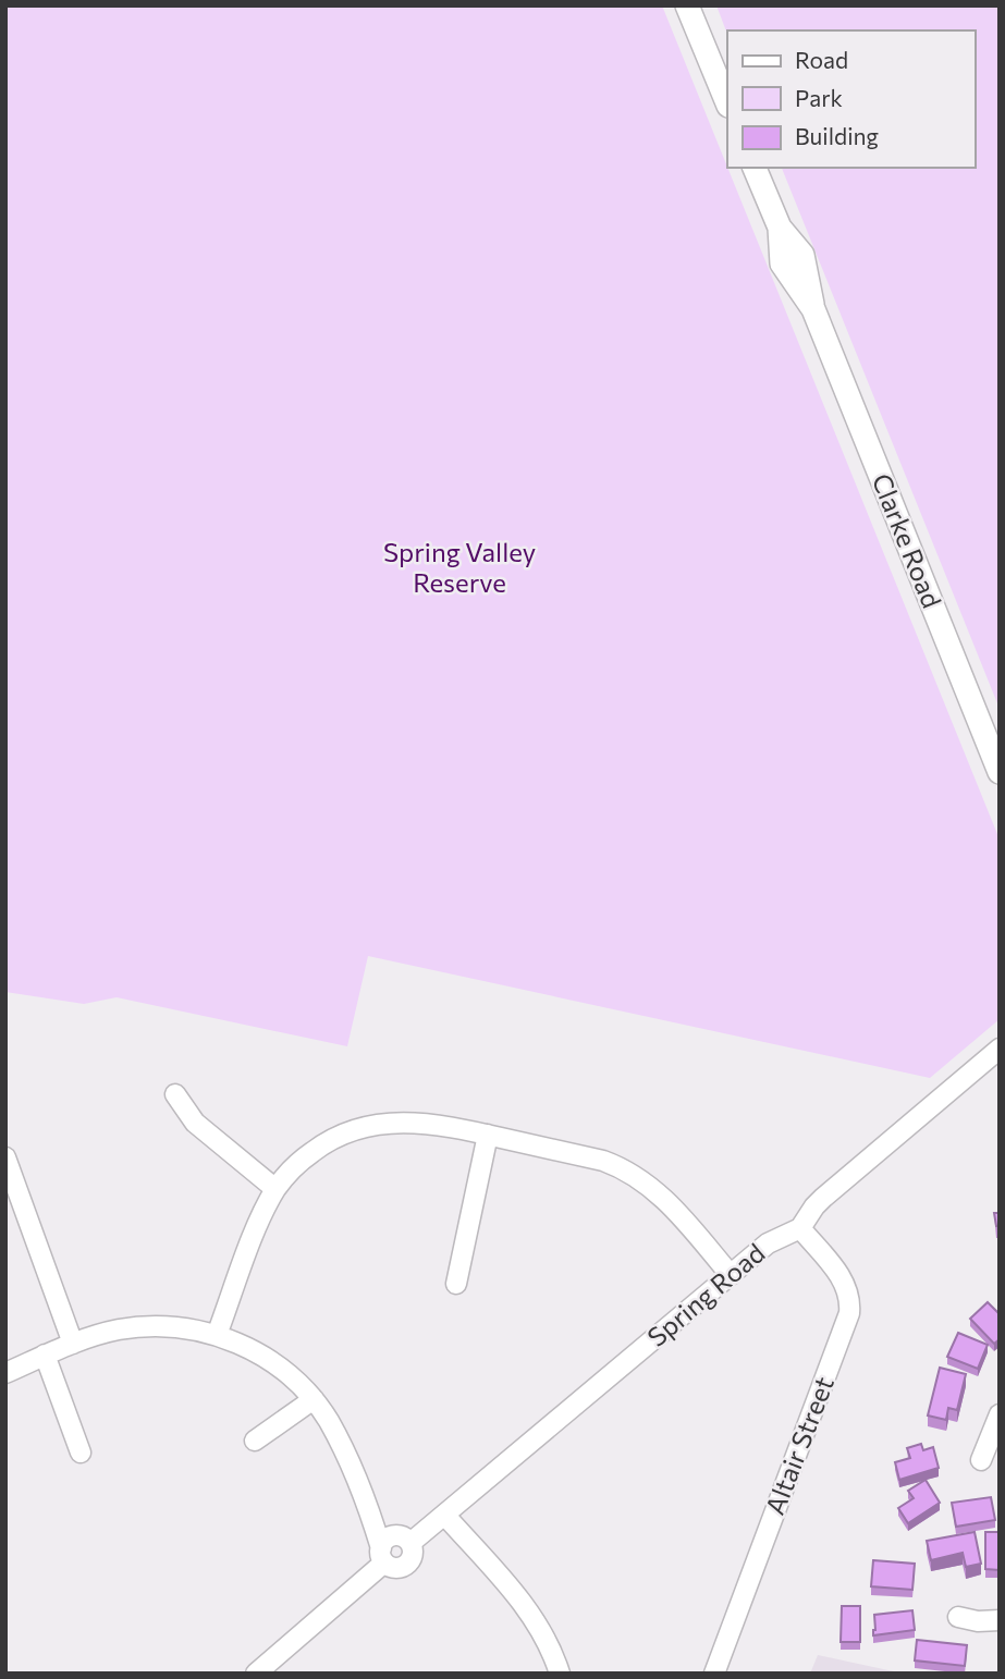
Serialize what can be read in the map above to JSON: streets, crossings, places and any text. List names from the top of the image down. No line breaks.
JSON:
{"streets":{"main road":["Clarke Road"],"street":["Spring Road","Altair Street"]},"crossings":[["Spring Road","Altair Street"]],"parks":["Spring Valley Reserve"],"legend":["Road","Park","Building"]}
